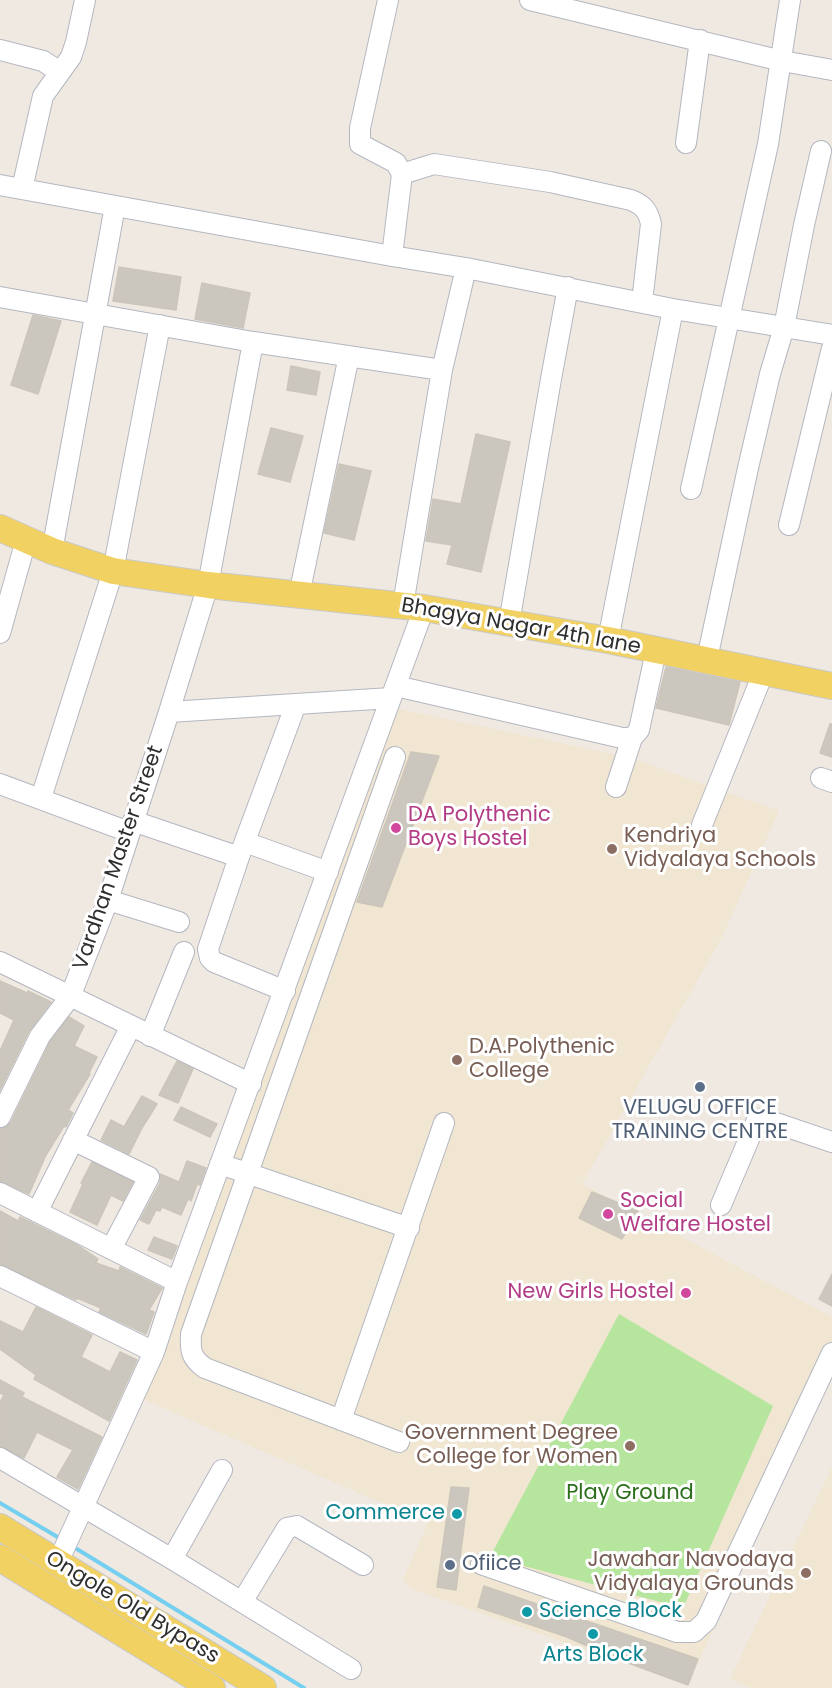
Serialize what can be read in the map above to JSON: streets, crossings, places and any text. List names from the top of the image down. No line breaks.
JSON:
{"streets":{"main road":["Bhagya Nagar 4th lane","Ongole Old Bypass"],"street":["Vardhan Master Street"]},"crossings":[["Bhagya Nagar 4th lane","Vardhan Master Street"]],"parks":["Play Ground"],"places":["DA Polythenic Boys Hostel","Kendriya Vidyalaya Schools","D.A.Polythenic College","VELUGU OFFICE TRAINING CENTRE","Social Welfare Hostel","New Girls Hostel","Government Degree College for Women","Commerce","Ofiice","Jawahar Navodaya Vidyalaya Grounds","Science Block","Arts Block"]}
